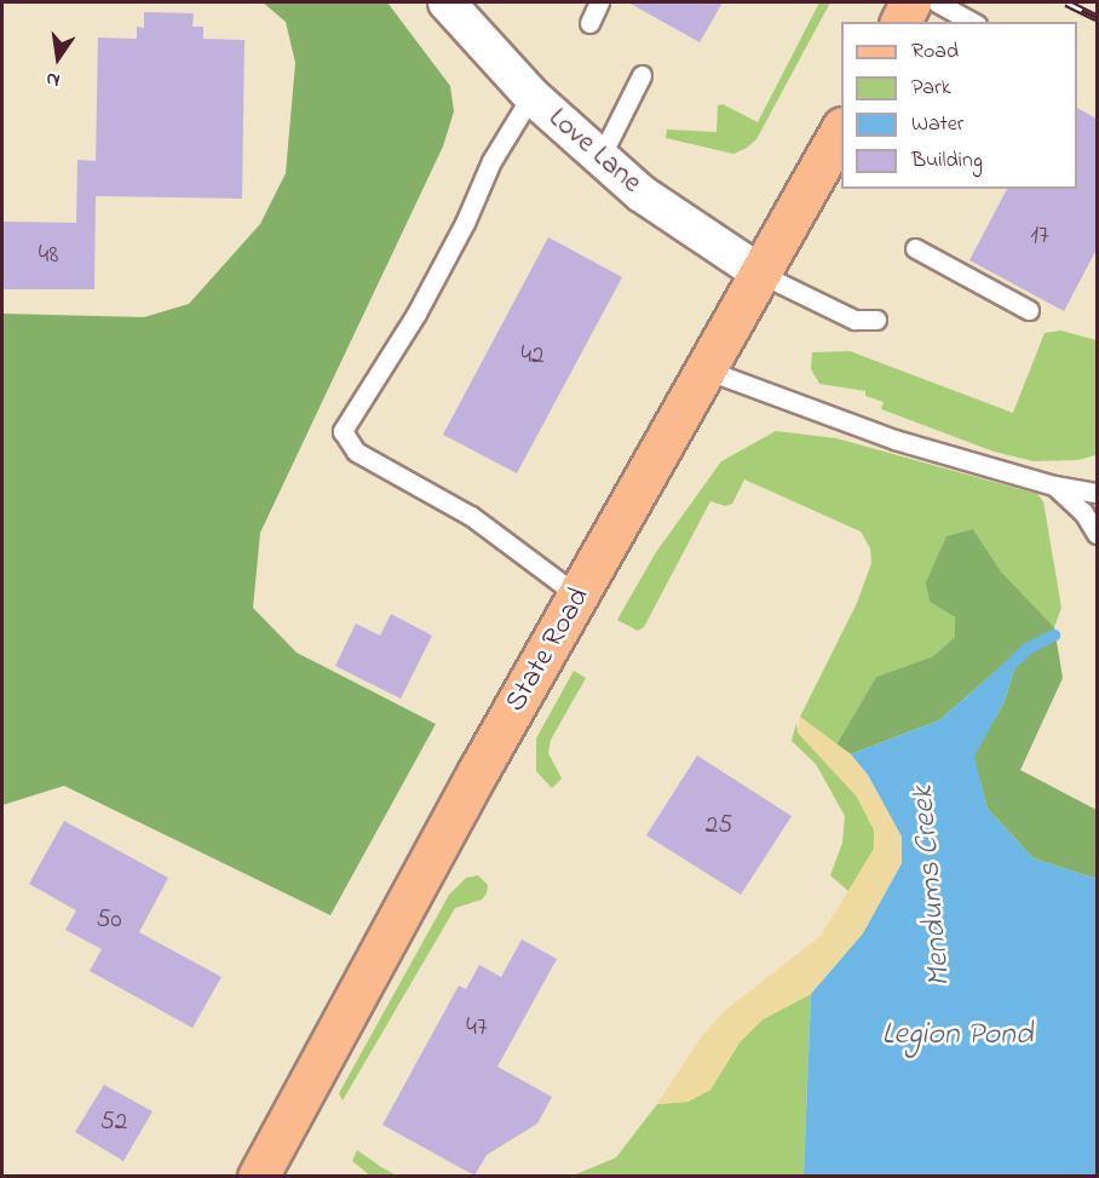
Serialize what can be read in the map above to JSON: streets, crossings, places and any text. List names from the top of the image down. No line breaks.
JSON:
{"streets":{"main road":["State Road"],"street":["Love Lane"]},"crossings":[["Love Lane","State Road"]],"water":["Mendums Creek","Legion Pond"],"house_numbers":["17","48","42","25","50","47","52"],"legend":["Road","Park","Water","Building"],"north":"bottom"}
